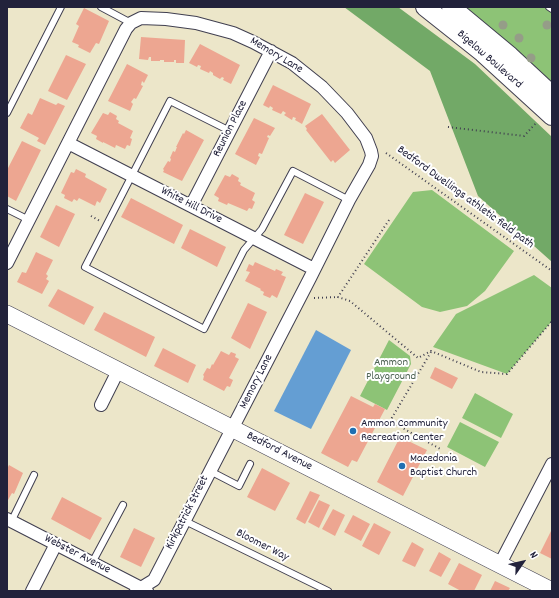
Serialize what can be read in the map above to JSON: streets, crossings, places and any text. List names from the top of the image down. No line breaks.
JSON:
{"streets":{"main road":["Bigelow Boulevard"],"street":["Memory Lane","Reunion Place","White Hill Drive","Bedford Avenue","Kirkpatrick Street","Webster Avenue"],"lane":["Bloomer Way"],"path":["Bedford Dwellings athletic field path"]},"crossings":[["Memory Lane","Reunion Place"],["Memory Lane","White Hill Drive"],["Memory Lane","Bedford Avenue"],["Memory Lane","Kirkpatrick Street"],["Reunion Place","White Hill Drive"],["Bedford Avenue","Kirkpatrick Street"],["Kirkpatrick Street","Bloomer Way"],["Kirkpatrick Street","Webster Avenue"]],"parks":["Ammon Playground"],"places":["Ammon Community Recreation Center","Macedonia Baptist Church"],"north":"top right"}
